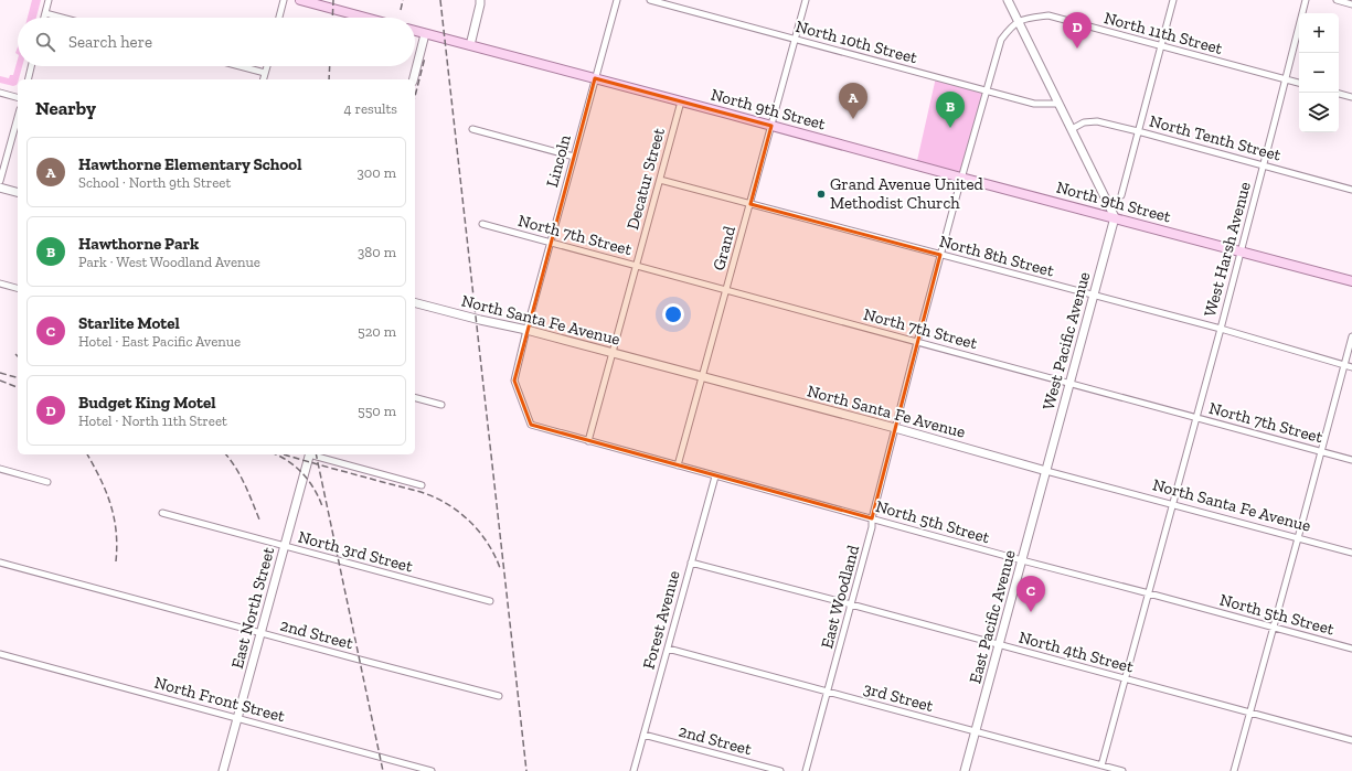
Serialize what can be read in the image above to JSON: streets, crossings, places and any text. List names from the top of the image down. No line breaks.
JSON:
{"streets":{"main road":["North 9th Street","North Santa Fe Avenue","West Pacific Avenue","East North Street","East Pacific Avenue"],"street":["North 11th Street","North 10th Street","North Tenth Street","Lincoln","Decatur Street","North 7th Street","Grand","West Harsh Avenue","North 8th Street","North 5th Street","North 3rd Street","East Woodland","Forest Avenue","2nd Street","North 4th Street","3rd Street","North Front Street"]},"crossings":[["North 11th Street","West Harsh Avenue"],["North 11th Street","East Woodland"],["North 10th Street","Grand"],["North 10th Street","East Woodland"],["North 9th Street","Lincoln"],["North 9th Street","Decatur Street"],["North 9th Street","Grand"],["North 9th Street","West Harsh Avenue"],["North 9th Street","West Pacific Avenue"],["North 9th Street","East Woodland"],["North Tenth Street","West Harsh Avenue"],["Lincoln","North 7th Street"],["Lincoln","North Santa Fe Avenue"],["Lincoln","North 5th Street"],["Decatur Street","North 7th Street"],["Decatur Street","North 8th Street"],["Decatur Street","North Santa Fe Avenue"],["Decatur Street","North 5th Street"],["North 7th Street","Grand"],["North 7th Street","West Harsh Avenue"],["North 7th Street","West Pacific Avenue"],["North 7th Street","East Woodland"],["Grand","North 8th Street"],["Grand","North Santa Fe Avenue"],["Grand","North 5th Street"],["West Harsh Avenue","North 8th Street"],["West Harsh Avenue","North Santa Fe Avenue"],["West Harsh Avenue","North 5th Street"],["West Harsh Avenue","North 4th Street"],["West Harsh Avenue","3rd Street"],["North 8th Street","West Pacific Avenue"],["North 8th Street","East Woodland"],["North Santa Fe Avenue","West Pacific Avenue"],["North Santa Fe Avenue","East Woodland"],["North Santa Fe Avenue","East Pacific Avenue"],["West Pacific Avenue","East Pacific Avenue"],["North 5th Street","East Woodland"],["North 5th Street","East Pacific Avenue"],["North 5th Street","Forest Avenue"],["North 3rd Street","East North Street"],["East Woodland","North 4th Street"],["East Woodland","3rd Street"],["East North Street","2nd Street"],["East North Street","North Front Street"],["East Pacific Avenue","North 4th Street"],["East Pacific Avenue","3rd Street"],["Forest Avenue","2nd Street"],["Forest Avenue","North 4th Street"],["Forest Avenue","3rd Street"]],"places":["Grand Avenue United Methodist Church"],"page":{"pins":["D","A","B","C"],"map_buttons":["+","−"],"search":"Search here","heading":["Nearby","4 results"],"list":[{"mark":"A","name":"Hawthorne Elementary School","note":"School · North 9th Street","value":"300 m"},{"mark":"B","name":"Hawthorne Park","note":"Park · West Woodland Avenue","value":"380 m"},{"mark":"C","name":"Starlite Motel","note":"Hotel · East Pacific Avenue","value":"520 m"},{"mark":"D","name":"Budget King Motel","note":"Hotel · North 11th Street","value":"550 m"}]}}
